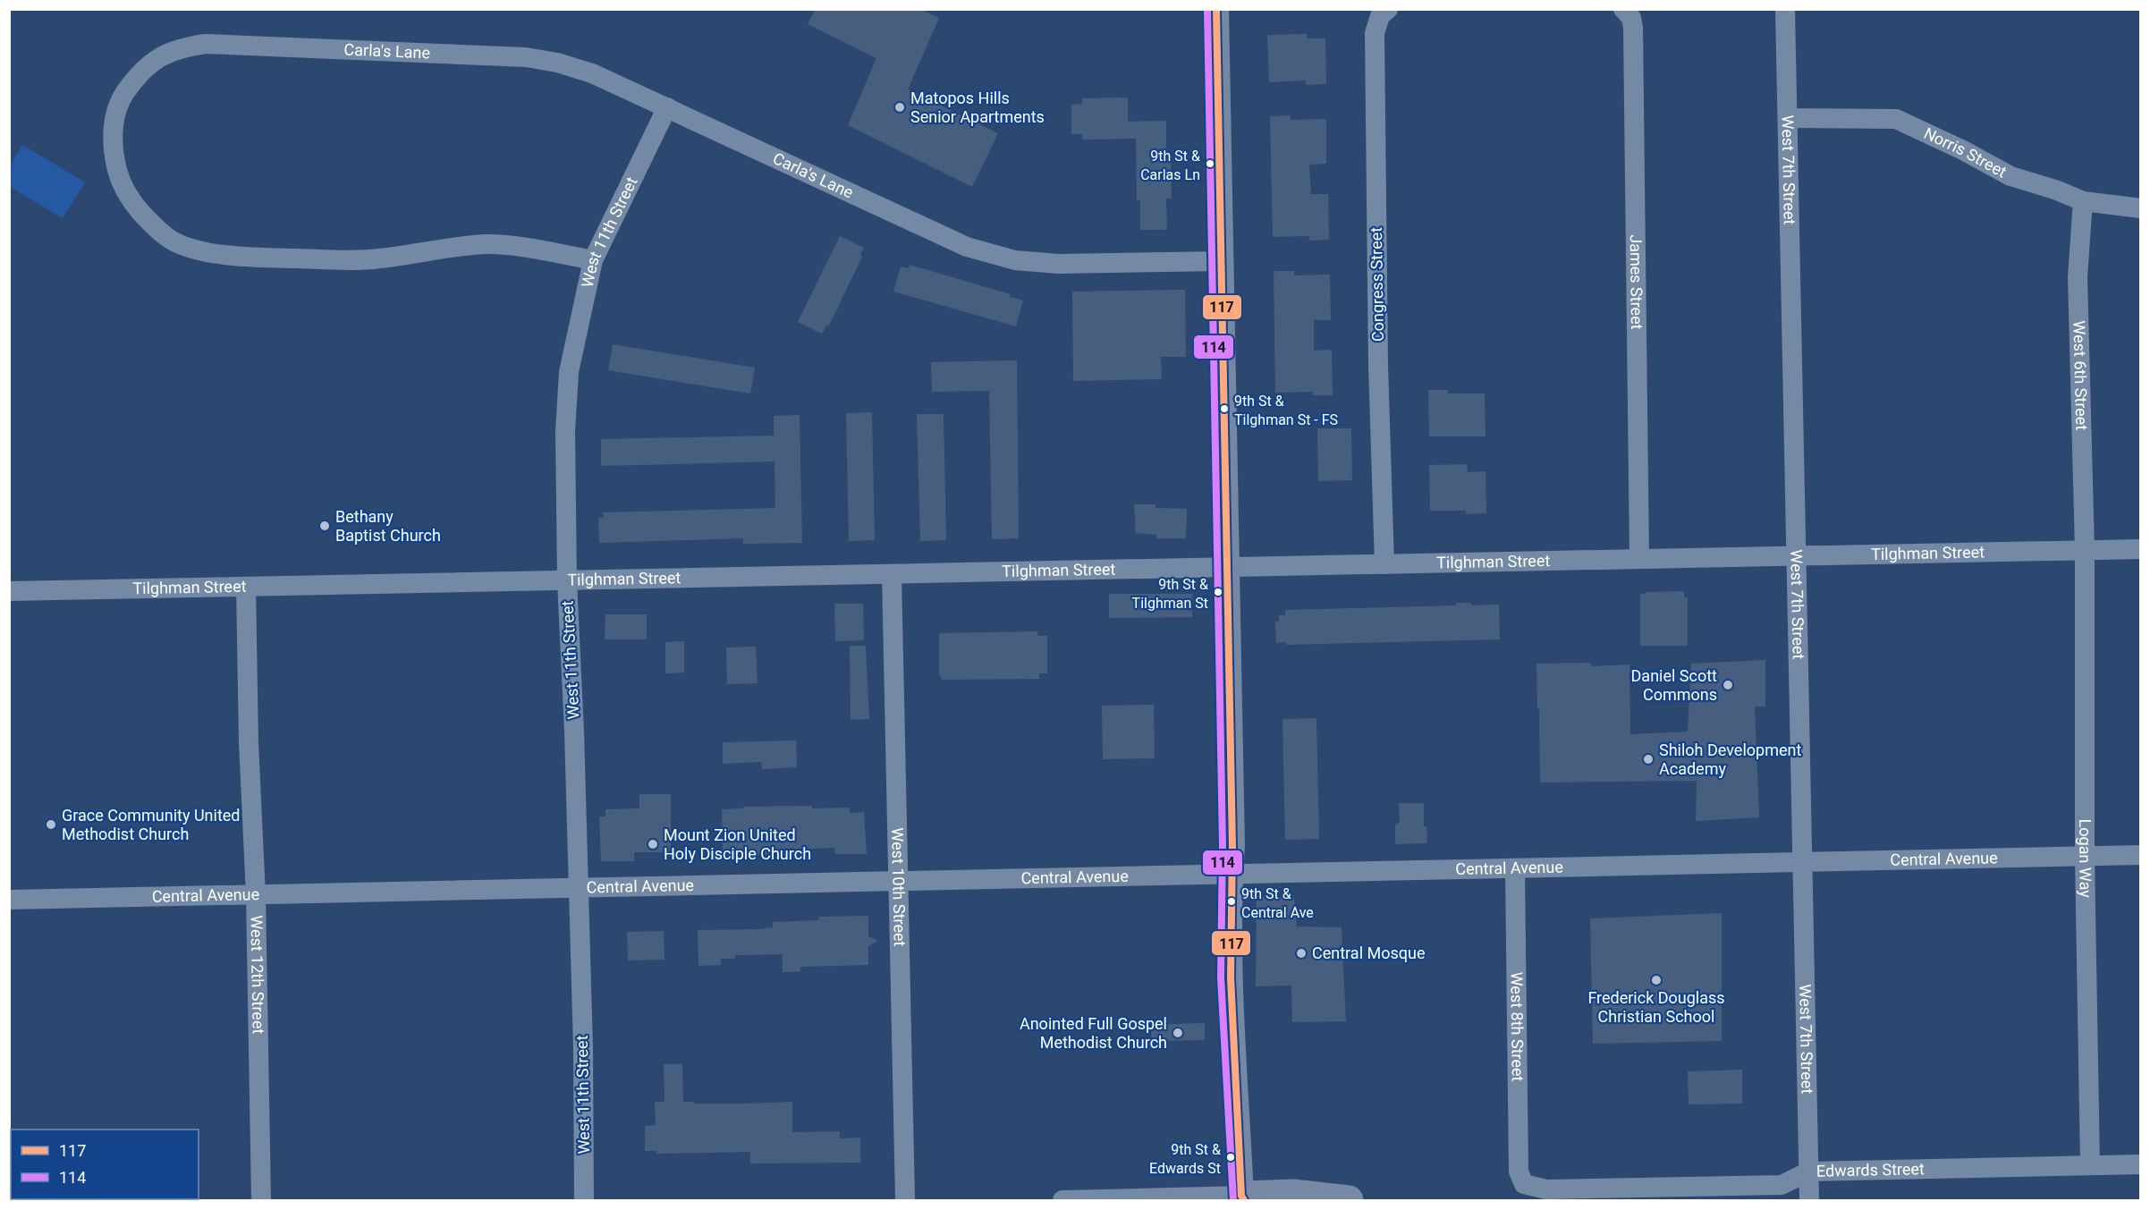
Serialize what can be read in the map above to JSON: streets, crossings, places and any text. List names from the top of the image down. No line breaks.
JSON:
{"streets":{"street":["Carla's Lane","Norris Street","West 7th Street","West 11th Street","James Street","Congress Street","West 6th Street","Tilghman Street","Logan Way","Central Avenue","West 10th Street","West 12th Street","West 8th Street","Edwards Street"]},"crossings":[["Carla's Lane","West 11th Street"],["Norris Street","West 7th Street"],["Norris Street","West 6th Street"],["West 7th Street","Tilghman Street"],["West 7th Street","Central Avenue"],["West 7th Street","Edwards Street"],["West 11th Street","Tilghman Street"],["West 11th Street","Central Avenue"],["James Street","Tilghman Street"],["Congress Street","Tilghman Street"],["West 6th Street","Tilghman Street"],["West 6th Street","Logan Way"],["Tilghman Street","Logan Way"],["Tilghman Street","West 10th Street"],["Tilghman Street","West 12th Street"],["Logan Way","Central Avenue"],["Logan Way","Edwards Street"],["Central Avenue","West 10th Street"],["Central Avenue","West 12th Street"],["Central Avenue","West 8th Street"],["West 8th Street","Edwards Street"]],"places":["Matopos Hills Senior Apartments","9th St & Carlas Ln","9th St & Tilghman St - FS","Bethany Baptist Church","9th St & Tilghman St","Daniel Scott Commons","Shiloh Development Academy","Grace Community United Methodist Church","Mount Zion United Holy Disciple Church","9th St & Central Ave","Central Mosque","Frederick Douglass Christian School","Anointed Full Gospel Methodist Church","9th St & Edwards St"],"lines":["transit line 117","transit line 114"],"legend":["117","114"]}
